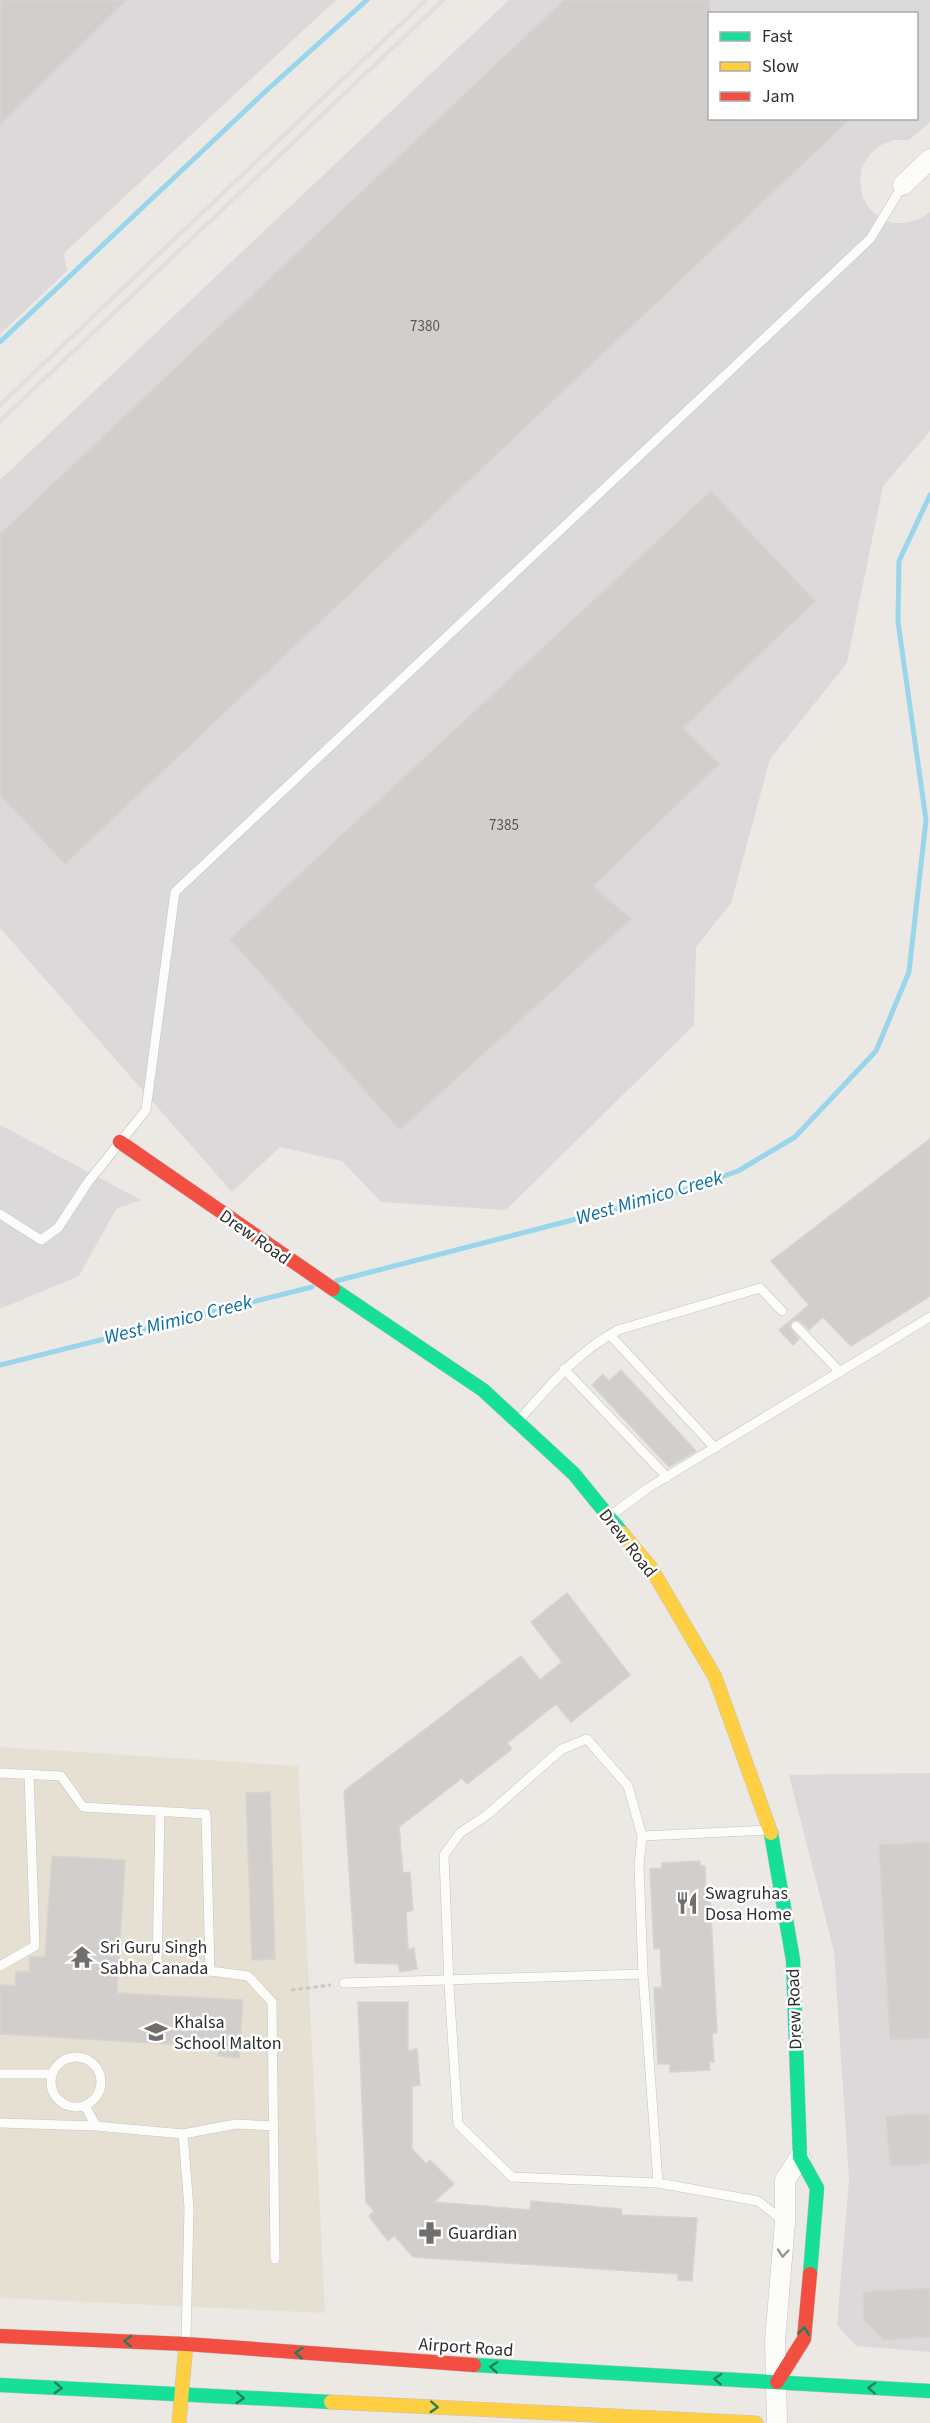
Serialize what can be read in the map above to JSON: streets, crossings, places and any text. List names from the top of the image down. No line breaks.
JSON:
{"streets":{"main road":["Drew Road","Airport Road"]},"crossings":[["Drew Road","Airport Road"]],"water":["West Mimico Creek"],"places":{"restaurant":["Swagruhas Dosa Home"],"temple":["Sri Guru Singh Sabha Canada"],"school or university":["Khalsa School Malton"],"pharmacy":["Guardian"]},"house_numbers":["7380","7385"],"legend":["Fast","Slow","Jam"]}
